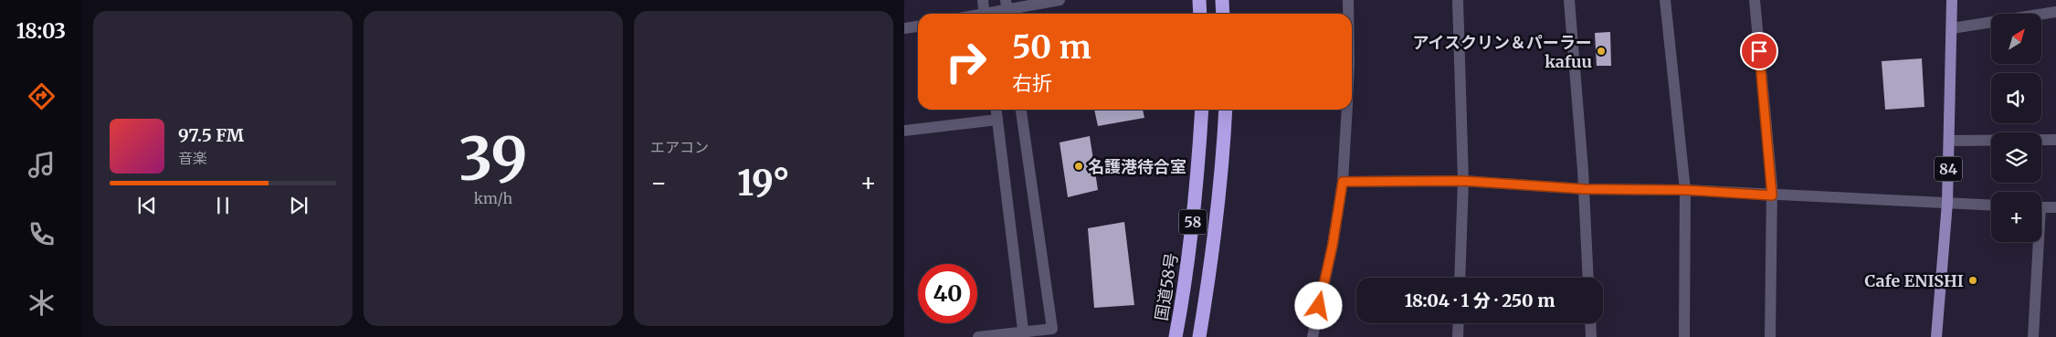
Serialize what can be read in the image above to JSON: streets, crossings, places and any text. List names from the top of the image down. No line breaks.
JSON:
{"streets":{"highway":["58","国道58号"],"main road":["84"]},"places":["アイスクリン＆パーラー kafuu","名護港待合室","Cafe ENISHI"],"north":"top right","page":{"tabs":"18:03","tile":[["39","km/h"],"エアコン"],"map_buttons":"+","turn":["50 m","右折"],"song":["97.5 FM","音楽"],"heat":["−","19°","+"],"limit":"40","trip":"18:04 · 1 分 · 250 m"}}
